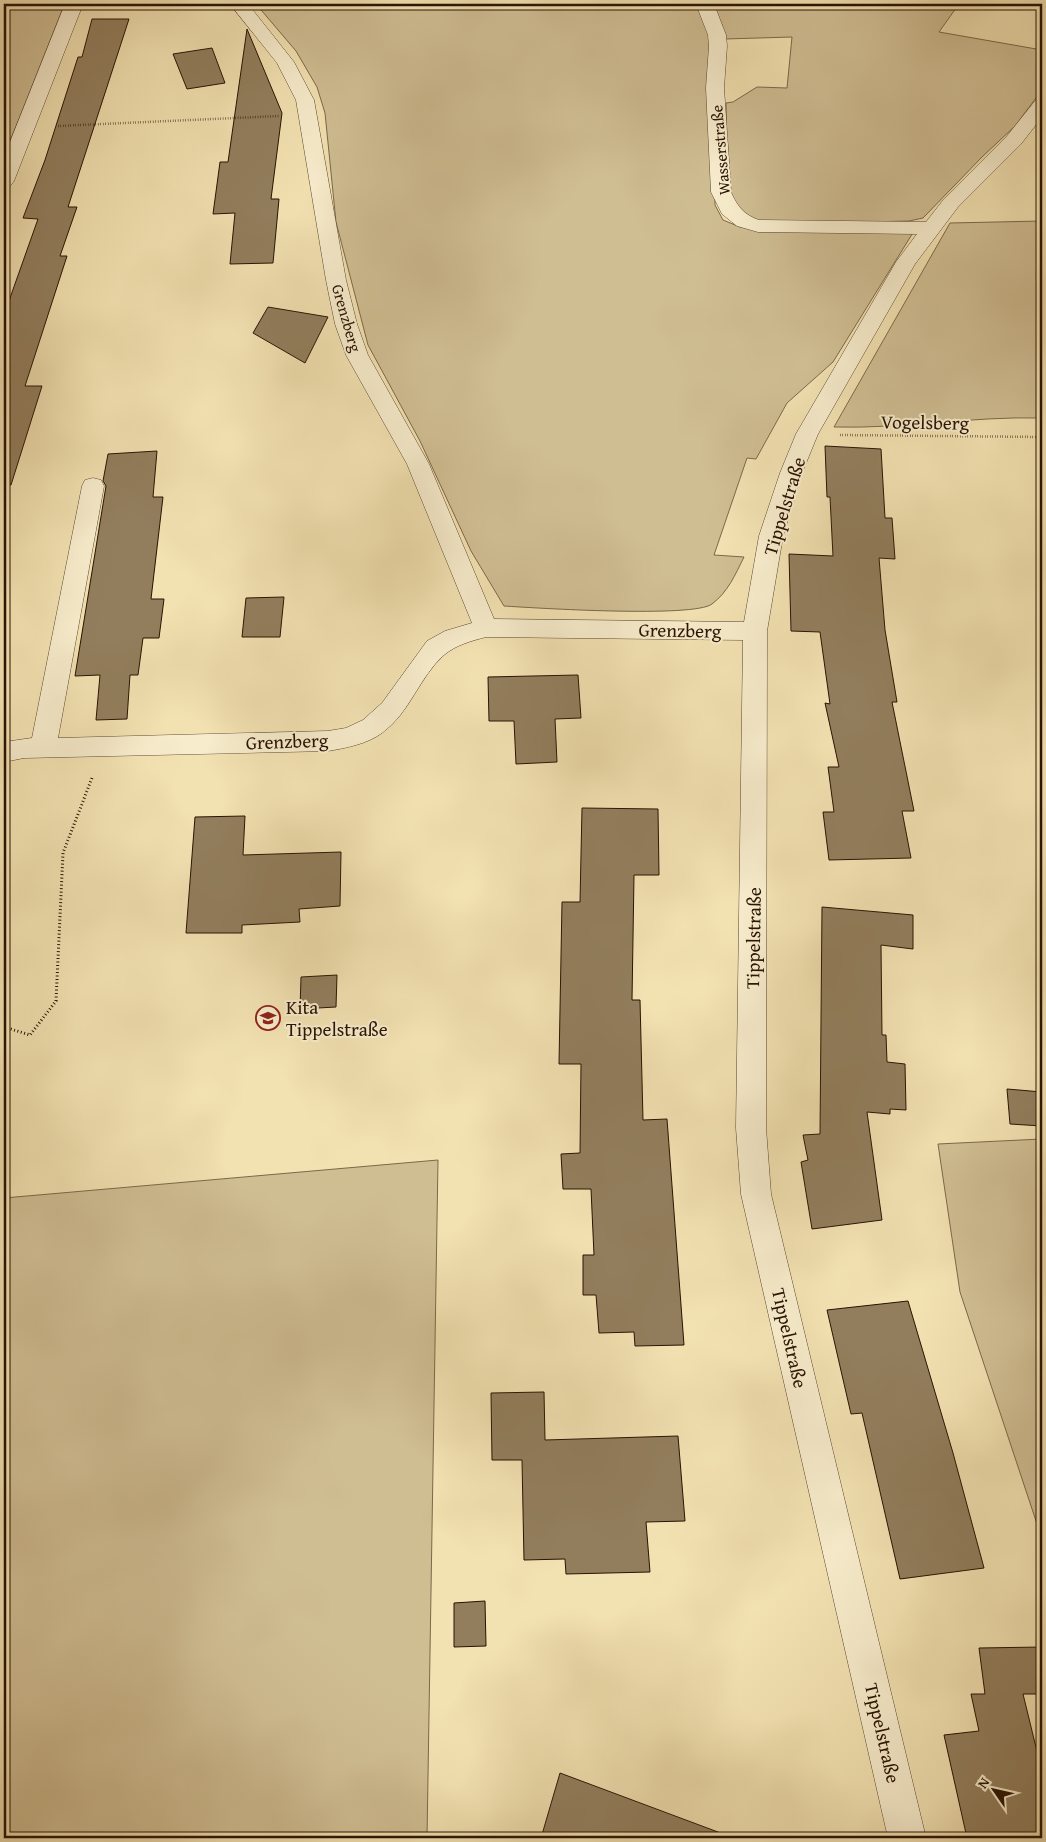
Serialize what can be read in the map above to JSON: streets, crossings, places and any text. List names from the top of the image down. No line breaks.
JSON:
{"streets":{"street":["Wasserstraße","Grenzberg","Tippelstraße"],"path":["Vogelsberg"]},"crossings":[["Wasserstraße","Tippelstraße"],["Grenzberg","Tippelstraße"],["Vogelsberg","Tippelstraße"]],"places":{"school or university":["Kita Tippelstraße"]},"north":"top left"}
